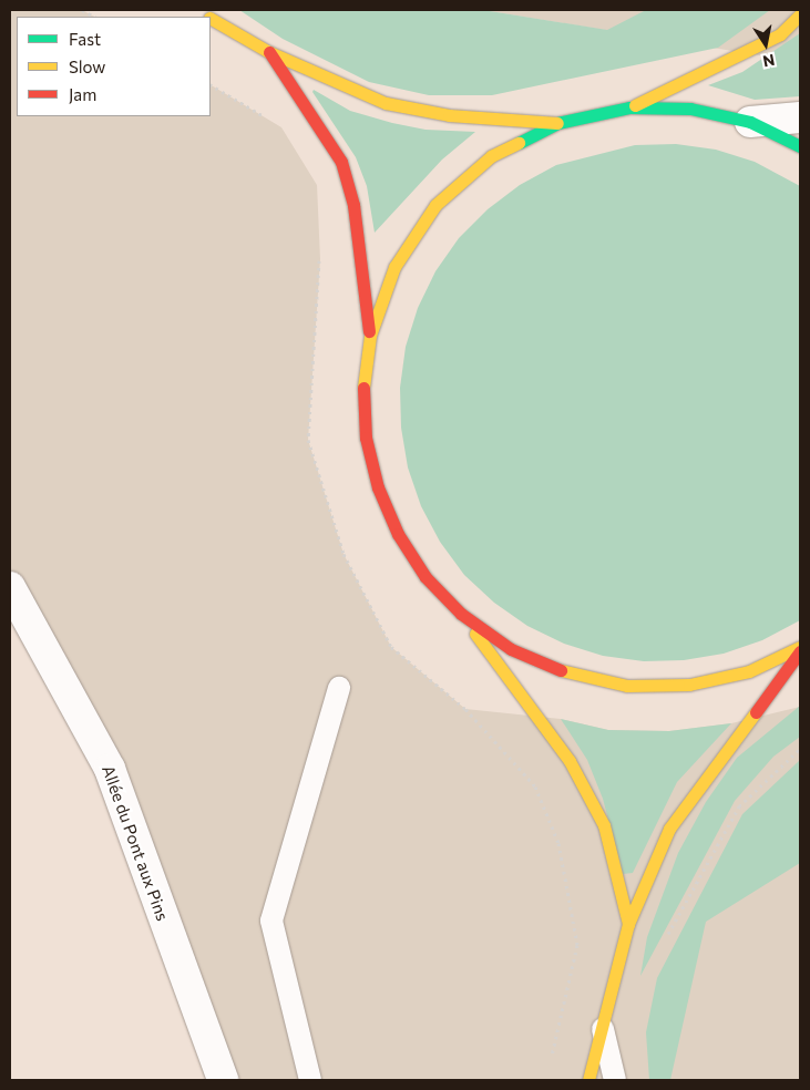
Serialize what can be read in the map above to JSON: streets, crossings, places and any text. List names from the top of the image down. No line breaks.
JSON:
{"streets":{"street":["Allée du Pont aux Pins"]},"legend":["Fast","Slow","Jam"],"north":"bottom"}
